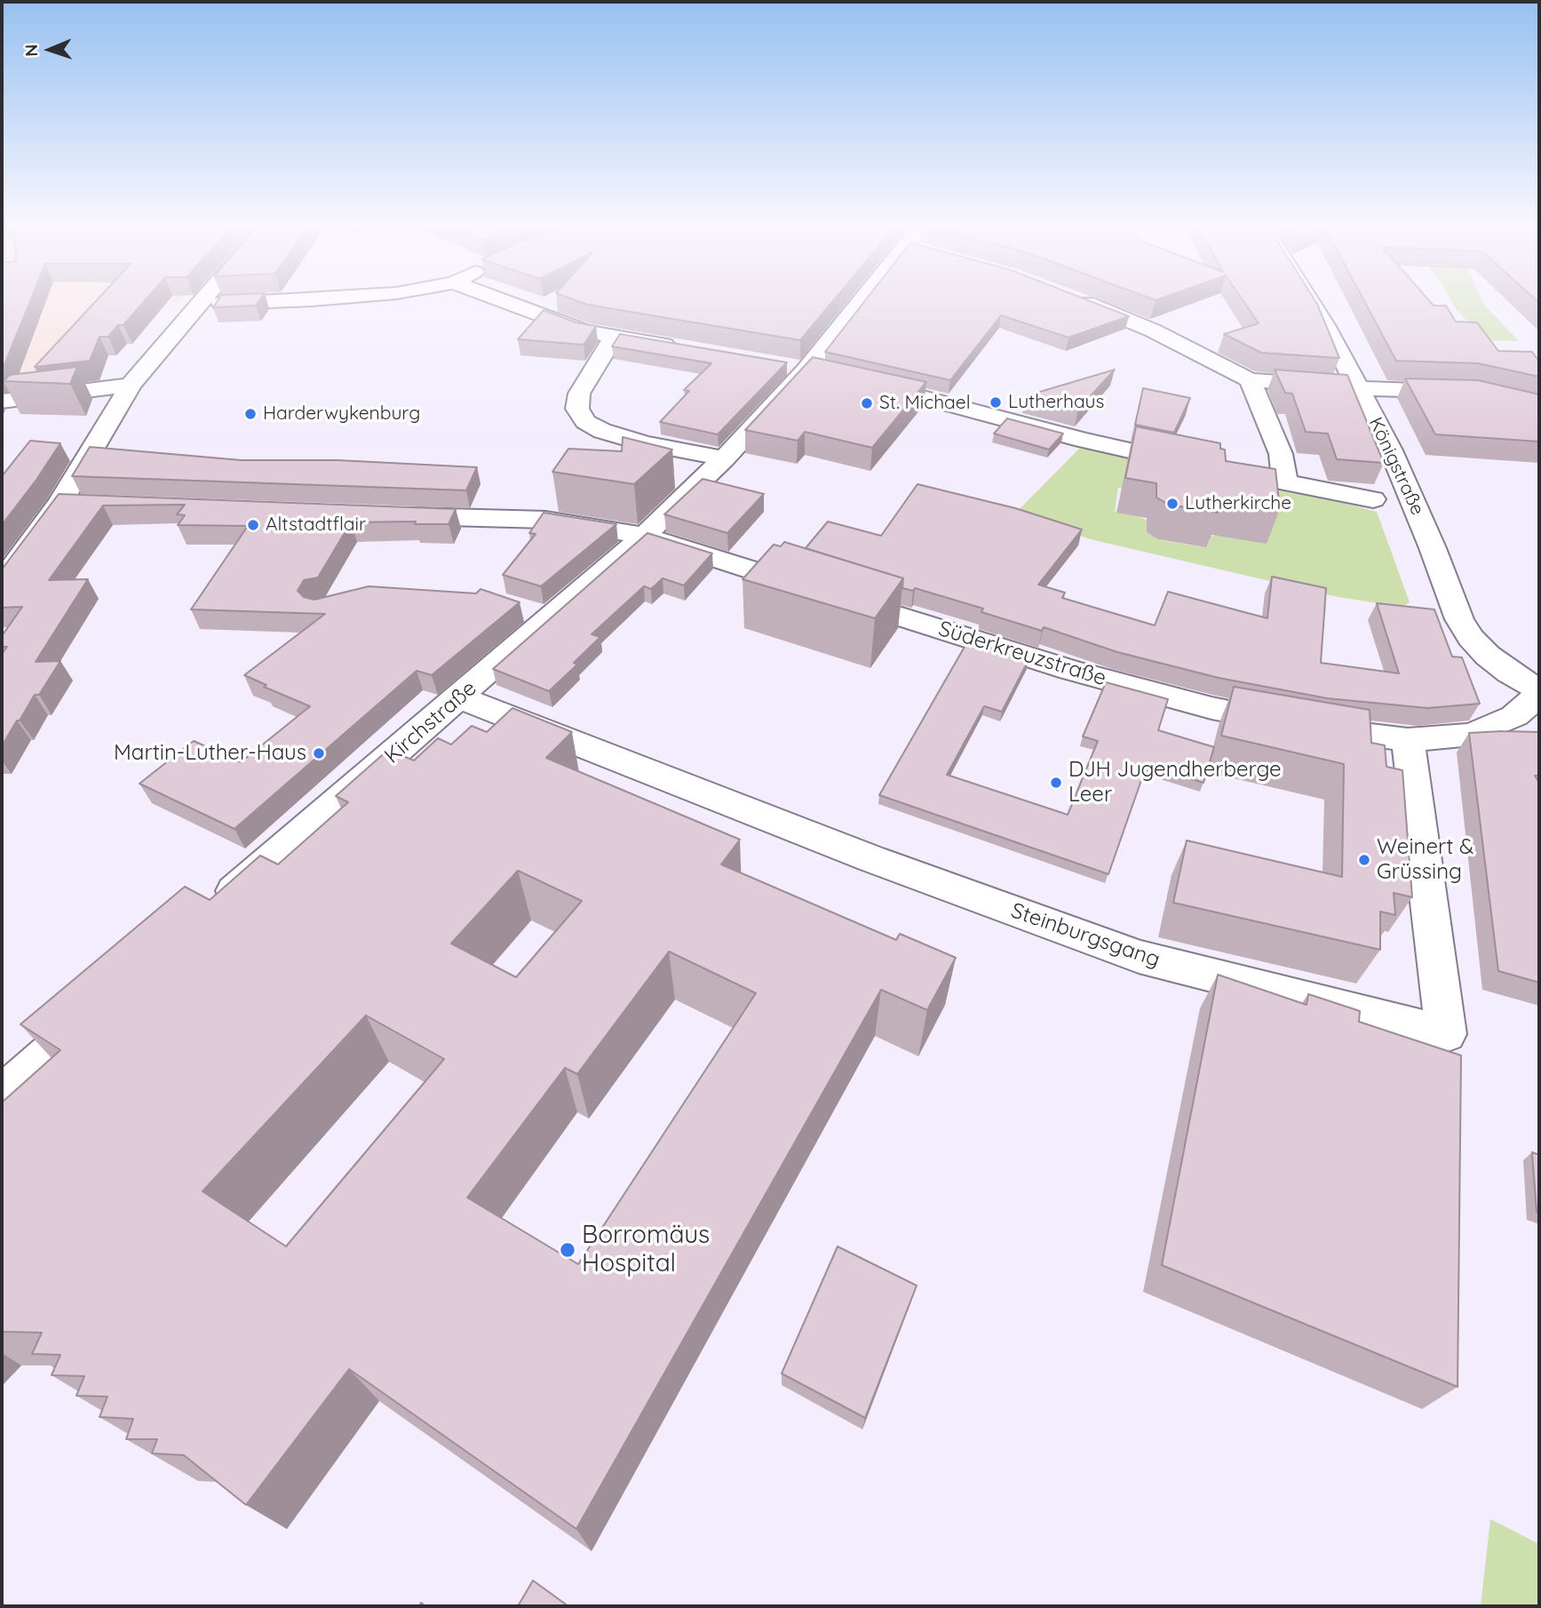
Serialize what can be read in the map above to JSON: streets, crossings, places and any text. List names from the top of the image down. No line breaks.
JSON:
{"streets":{"street":["Königstraße","Süderkreuzstraße","Kirchstraße","Steinburgsgang"]},"crossings":[["Königstraße","Süderkreuzstraße"],["Süderkreuzstraße","Kirchstraße"],["Süderkreuzstraße","Steinburgsgang"],["Kirchstraße","Steinburgsgang"]],"places":["Lutherhaus","St. Michael","Harderwykenburg","Lutherkirche","Altstadtflair","Martin-Luther-Haus","DJH Jugendherberge Leer","Weinert & Grüssing","Borromäus Hospital"],"north":"left"}
